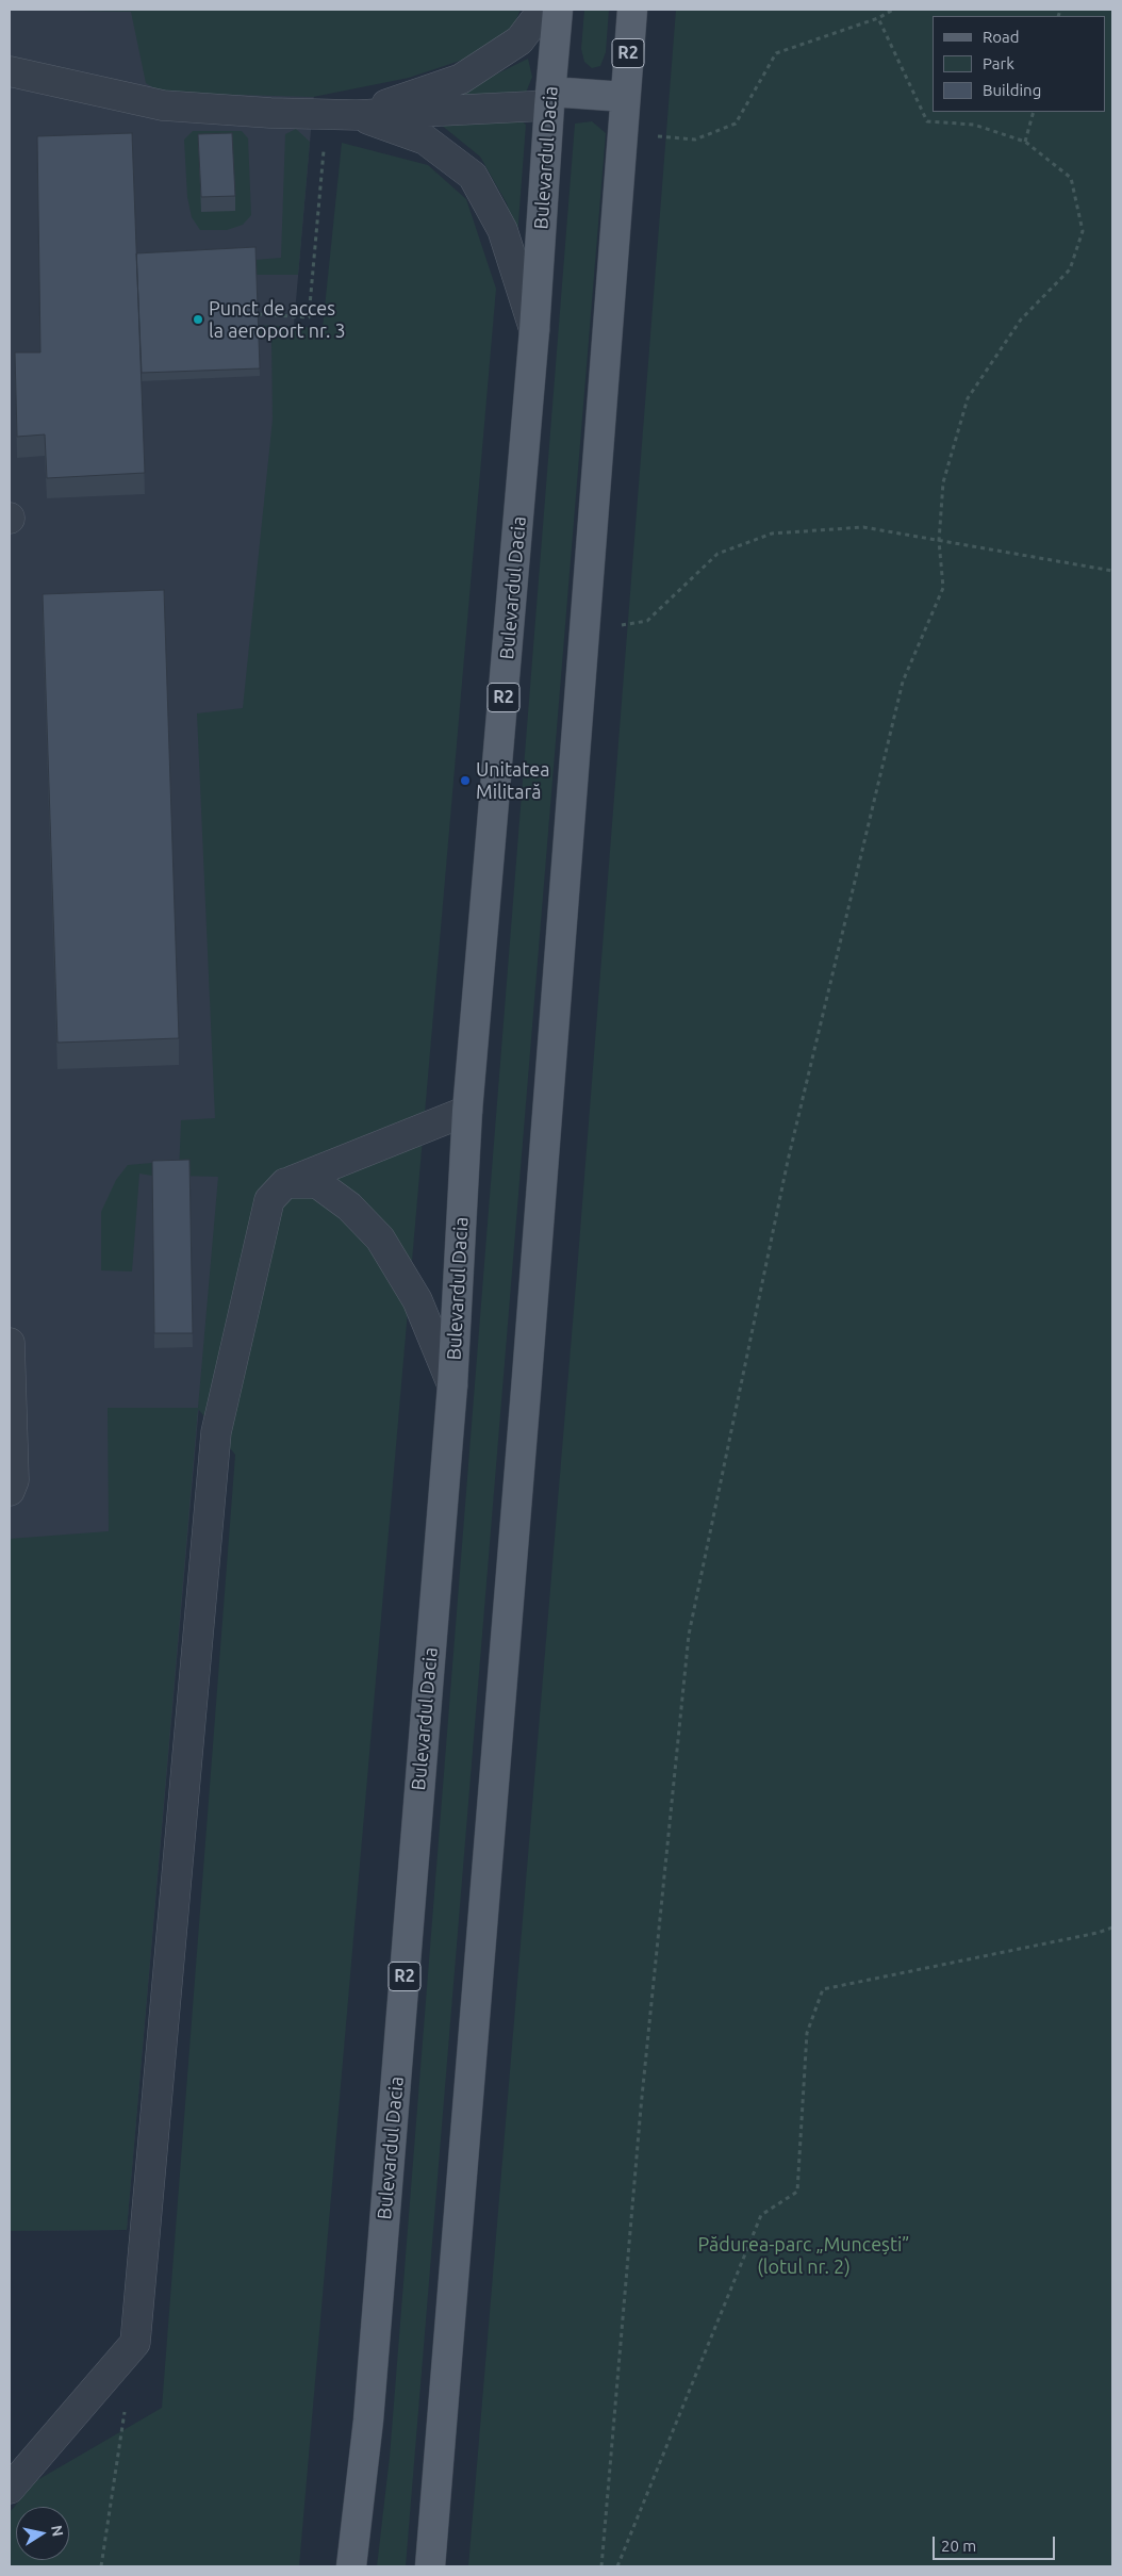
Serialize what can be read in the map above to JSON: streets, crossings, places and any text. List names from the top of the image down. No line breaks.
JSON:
{"streets":{"main road":["R2","Bulevardul Dacia"]},"parks":["Pădurea-parc „Muncești” (lotul nr. 2)"],"places":["Punct de acces la aeroport nr. 3","Unitatea Militară"],"legend":["Road","Park","Building"],"scale_bar":"20 m","north":"right"}
